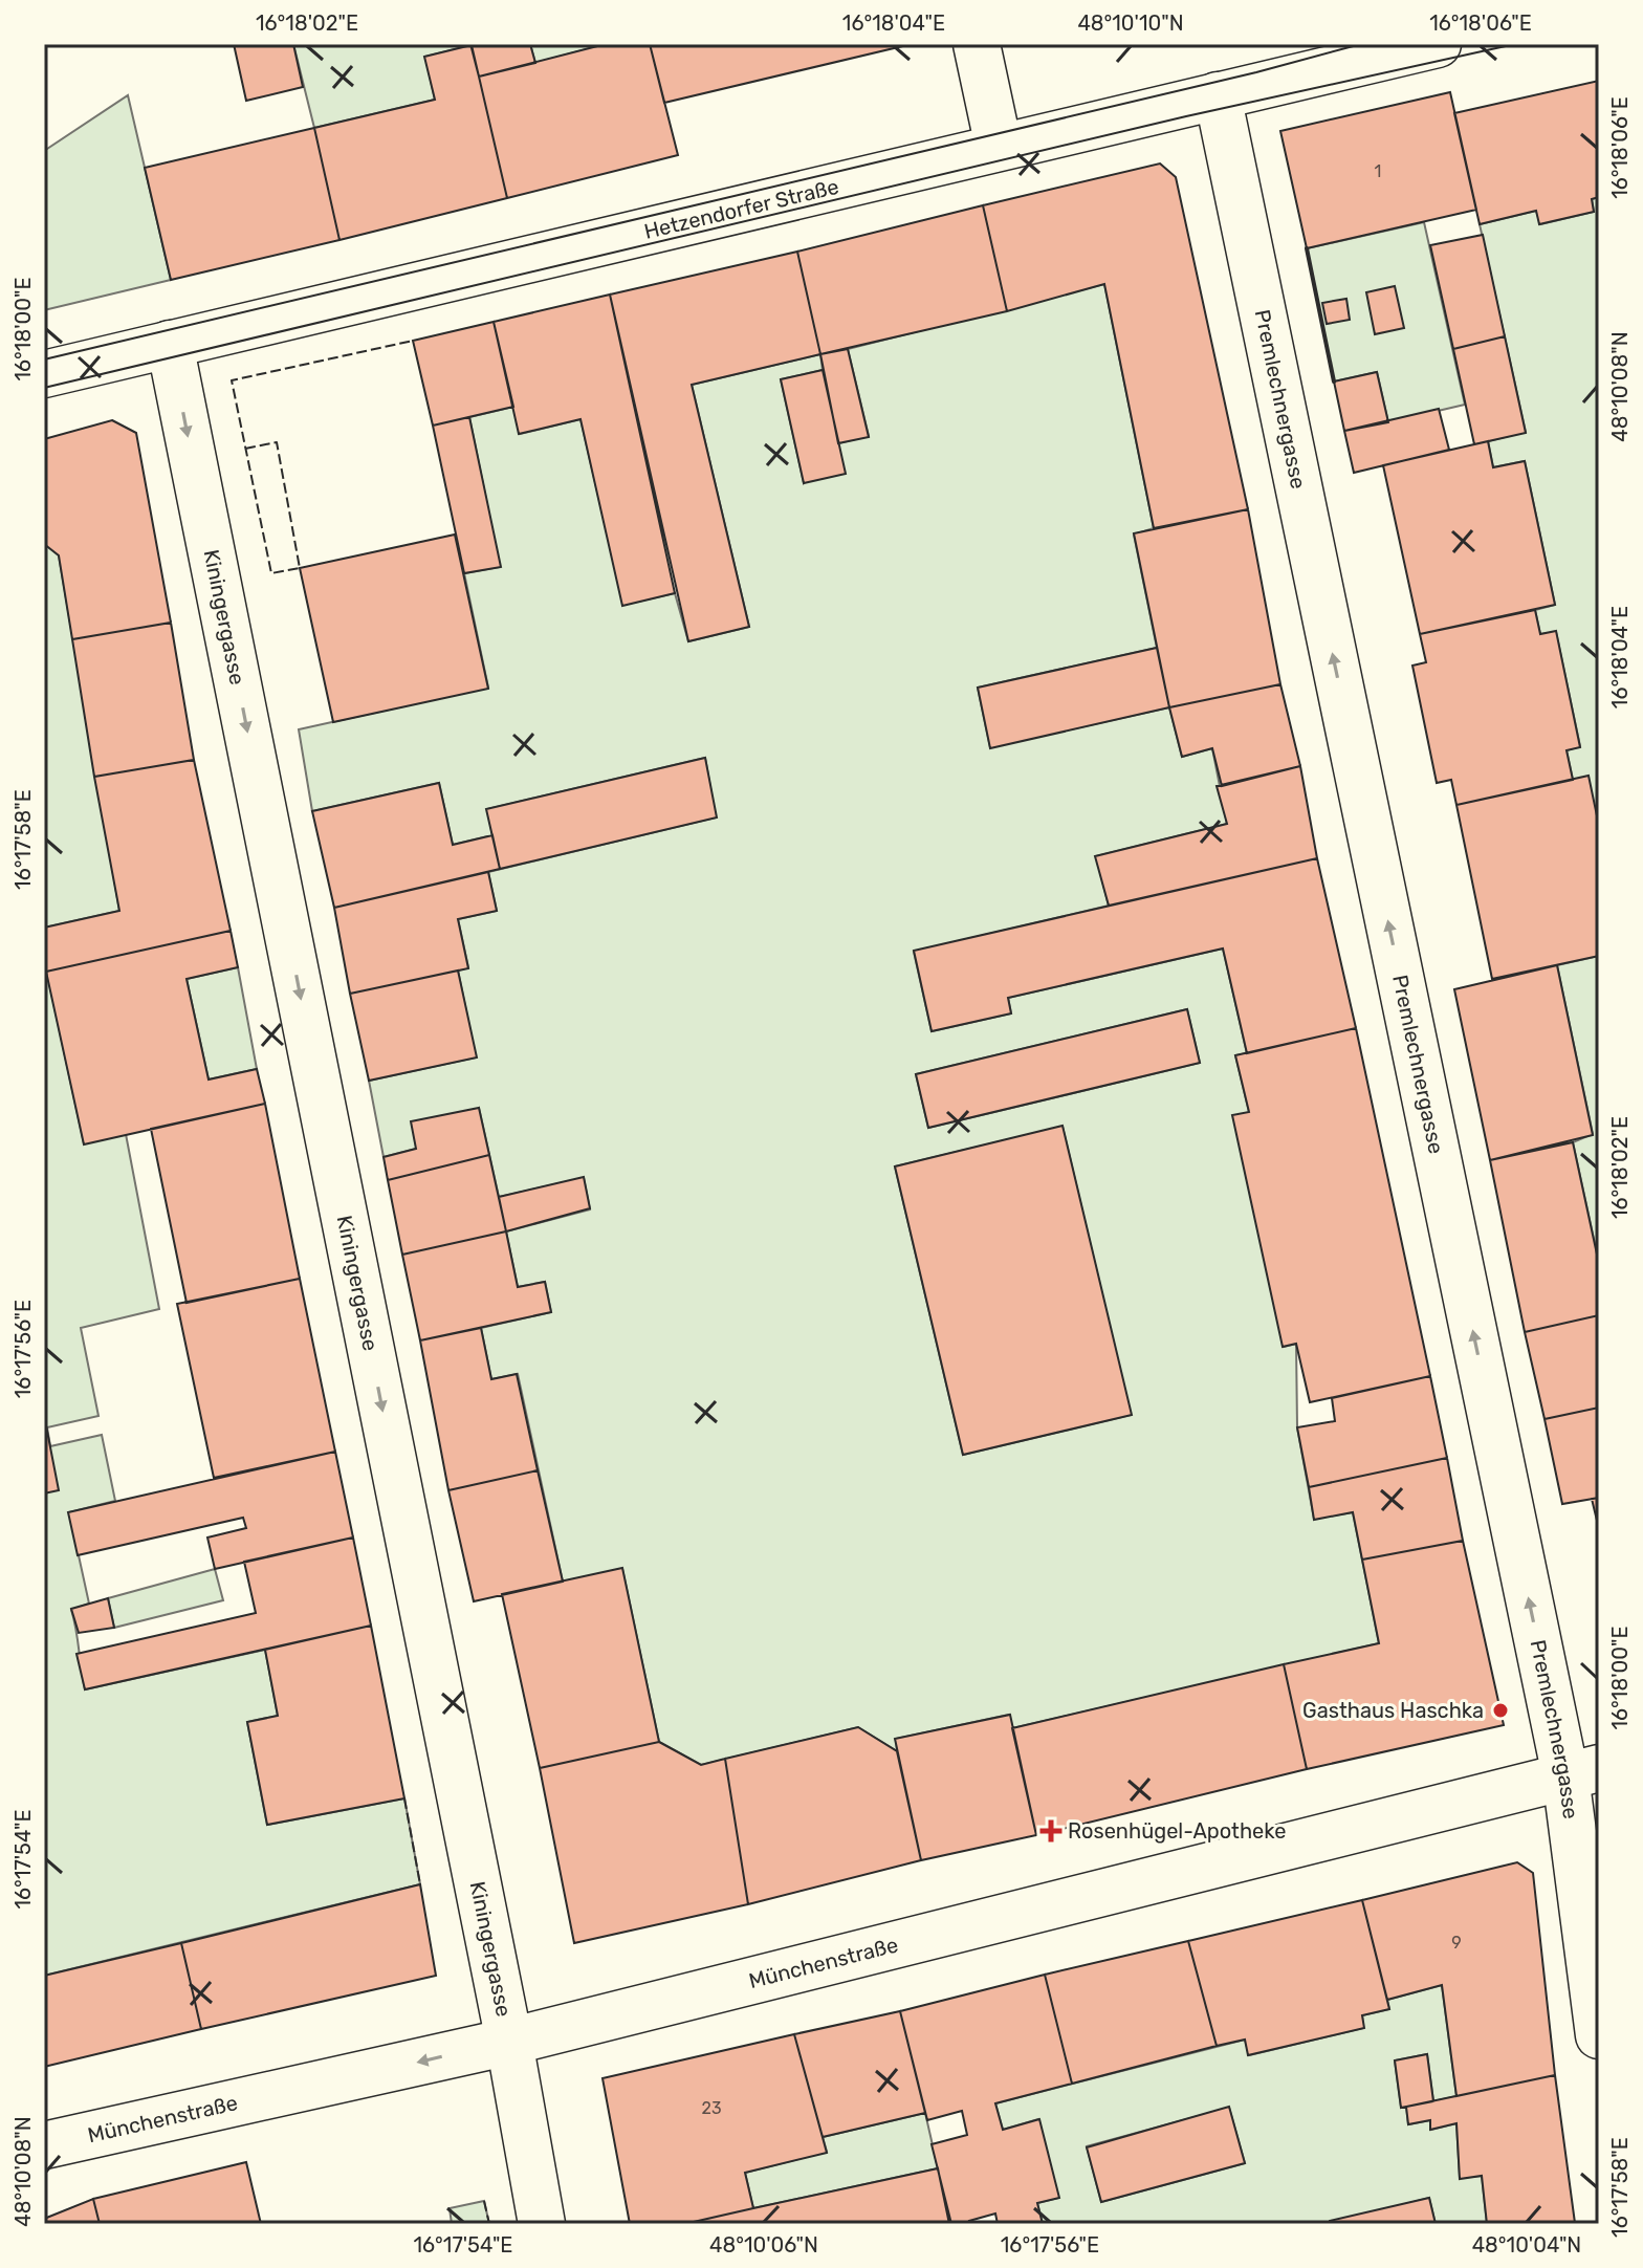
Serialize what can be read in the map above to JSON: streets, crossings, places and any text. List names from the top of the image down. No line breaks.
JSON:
{"streets":{"street":["Hetzendorfer Straße","Premlechnergasse","Kiningergasse","Münchenstraße"]},"crossings":[["Hetzendorfer Straße","Premlechnergasse"],["Hetzendorfer Straße","Kiningergasse"],["Premlechnergasse","Münchenstraße"],["Kiningergasse","Münchenstraße"]],"one_way":["Premlechnergasse","Kiningergasse"],"places":{"other":["Gasthaus Haschka"],"health":["Rosenhügel-Apotheke"]},"house_numbers":["1","9","23"],"coordinates":["16°18'02\"E","16°18'04\"E","48°10'10\"N","16°18'06\"E","16°18'00\"E","48°10'08\"N","16°17'58\"E","16°17'56\"E","16°17'54\"E","48°10'06\"N","48°10'04\"N"]}
